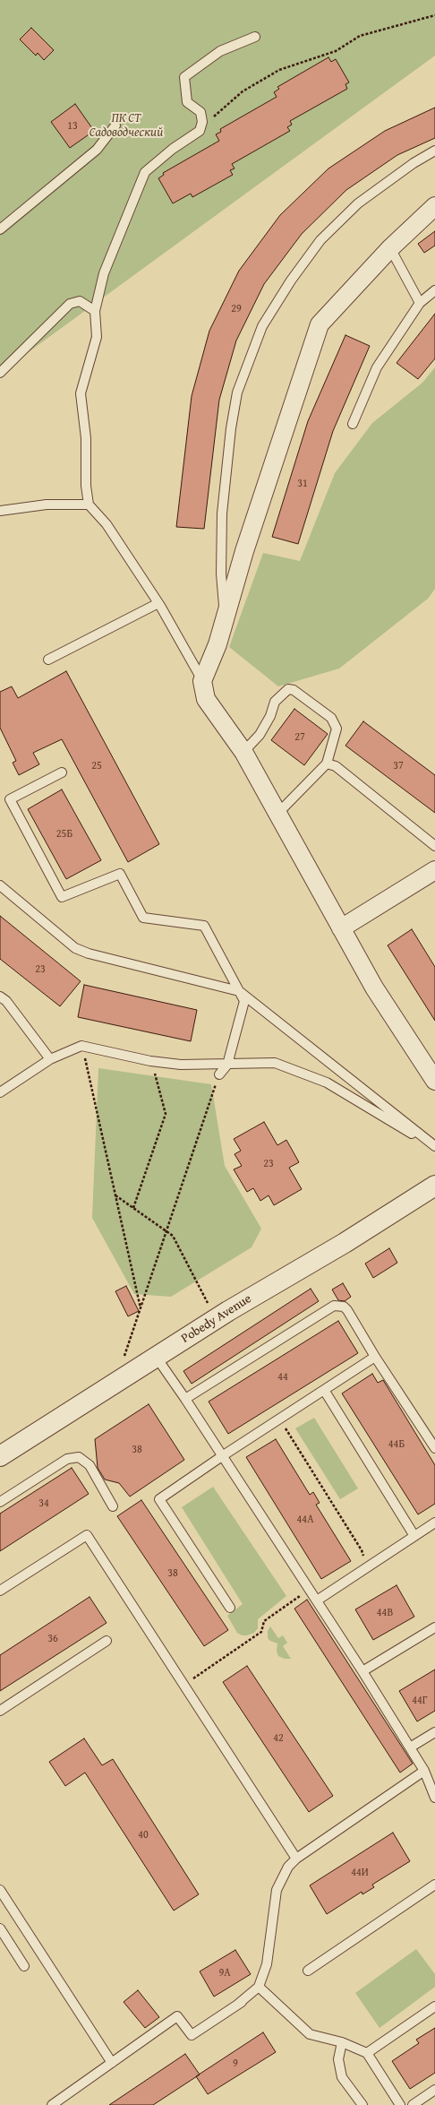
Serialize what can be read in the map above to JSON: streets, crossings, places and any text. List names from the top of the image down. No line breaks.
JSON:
{"streets":{"street":["Pobedy Avenue"]},"parks":["ПК СТ Садоводческий"],"house_numbers":["13","29","31","27","25","37","25Б","23","23","44","44Б","38","34","44А","38","44В","36","44Г","42","40","44И","9А","9"]}
